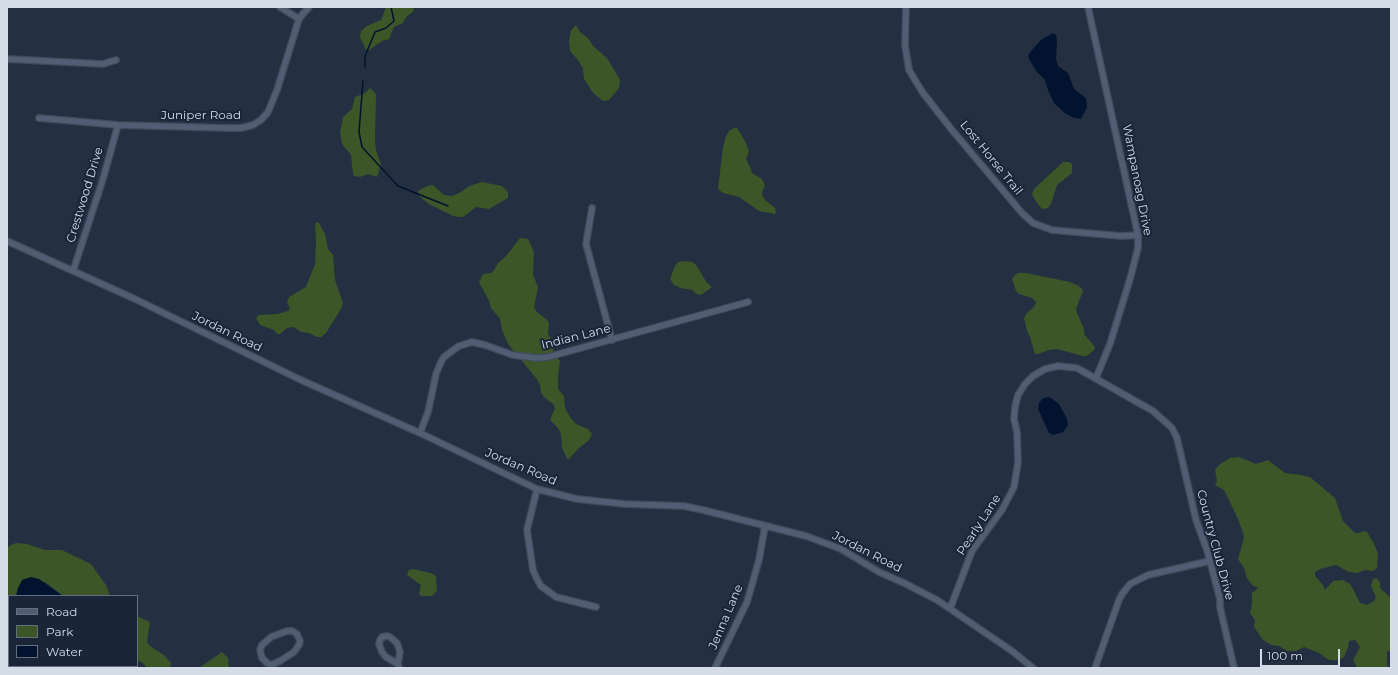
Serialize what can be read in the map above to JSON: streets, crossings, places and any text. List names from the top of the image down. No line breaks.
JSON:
{"streets":{"street":["Juniper Road","Lost Horse Trail","Wampanoag Drive","Crestwood Drive","Jordan Road","Indian Lane","Pearly Lane","Country Club Drive","Jenna Lane"]},"crossings":[["Juniper Road","Crestwood Drive"],["Lost Horse Trail","Wampanoag Drive"],["Wampanoag Drive","Pearly Lane"],["Crestwood Drive","Jordan Road"],["Jordan Road","Indian Lane"],["Jordan Road","Pearly Lane"],["Jordan Road","Jenna Lane"],["Pearly Lane","Country Club Drive"]],"legend":["Road","Park","Water"],"scale_bar":"100 m"}
